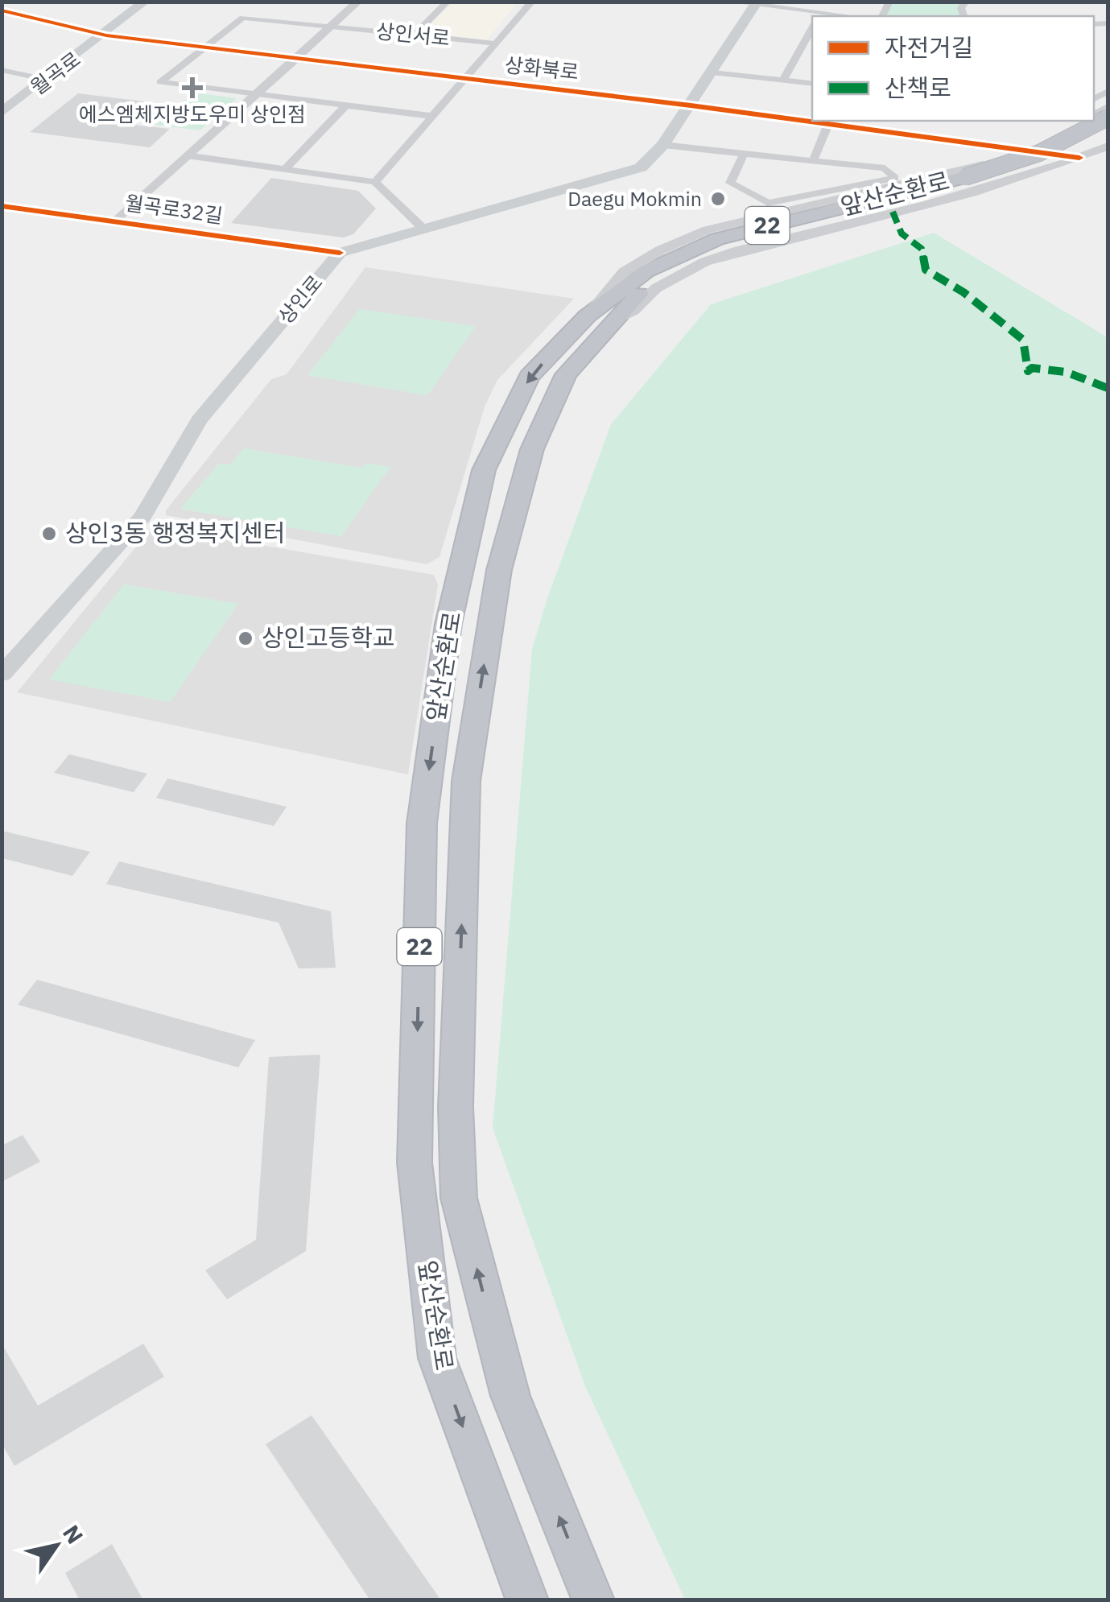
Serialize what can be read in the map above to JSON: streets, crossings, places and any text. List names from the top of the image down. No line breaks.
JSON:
{"streets":{"highway":["앞산순환로","22"],"main road":["월곡로","상인로"],"street":["상인서로","상화북로","월곡로32길"]},"crossings":[["상인서로","상화북로"],["상인서로","월곡로32길"],["상화북로","월곡로"],["상화북로","상인로"],["월곡로32길","상인로"]],"places":{"health":["에스엠체지방도우미 상인점"],"other":["Daegu Mokmin","상인3동 행정복지센터","상인고등학교"]},"legend":["자전거길","산책로"],"north":"top right"}
